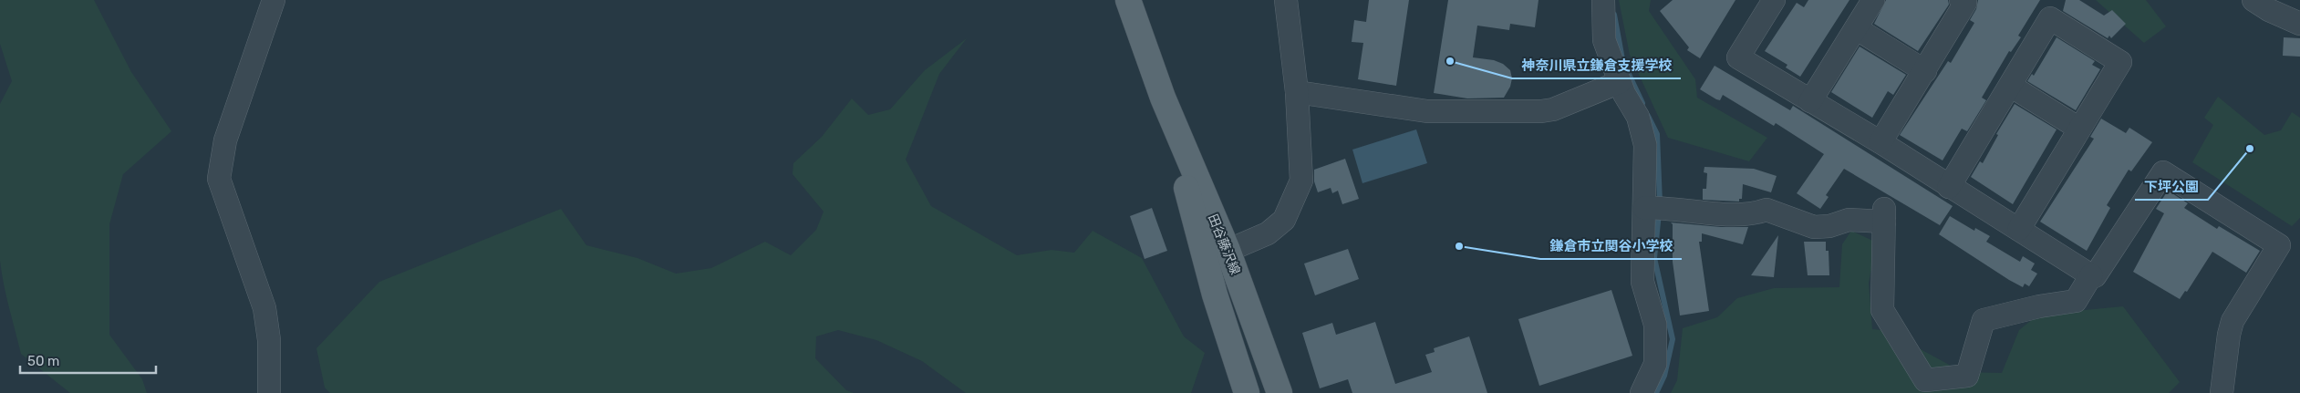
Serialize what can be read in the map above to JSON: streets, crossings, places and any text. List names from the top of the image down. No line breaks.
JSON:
{"streets":{"main road":["田谷藤沢線"]},"places":["神奈川県立鎌倉支援学校","下坪公園","鎌倉市立関谷小学校"],"scale_bar":"50 m"}
